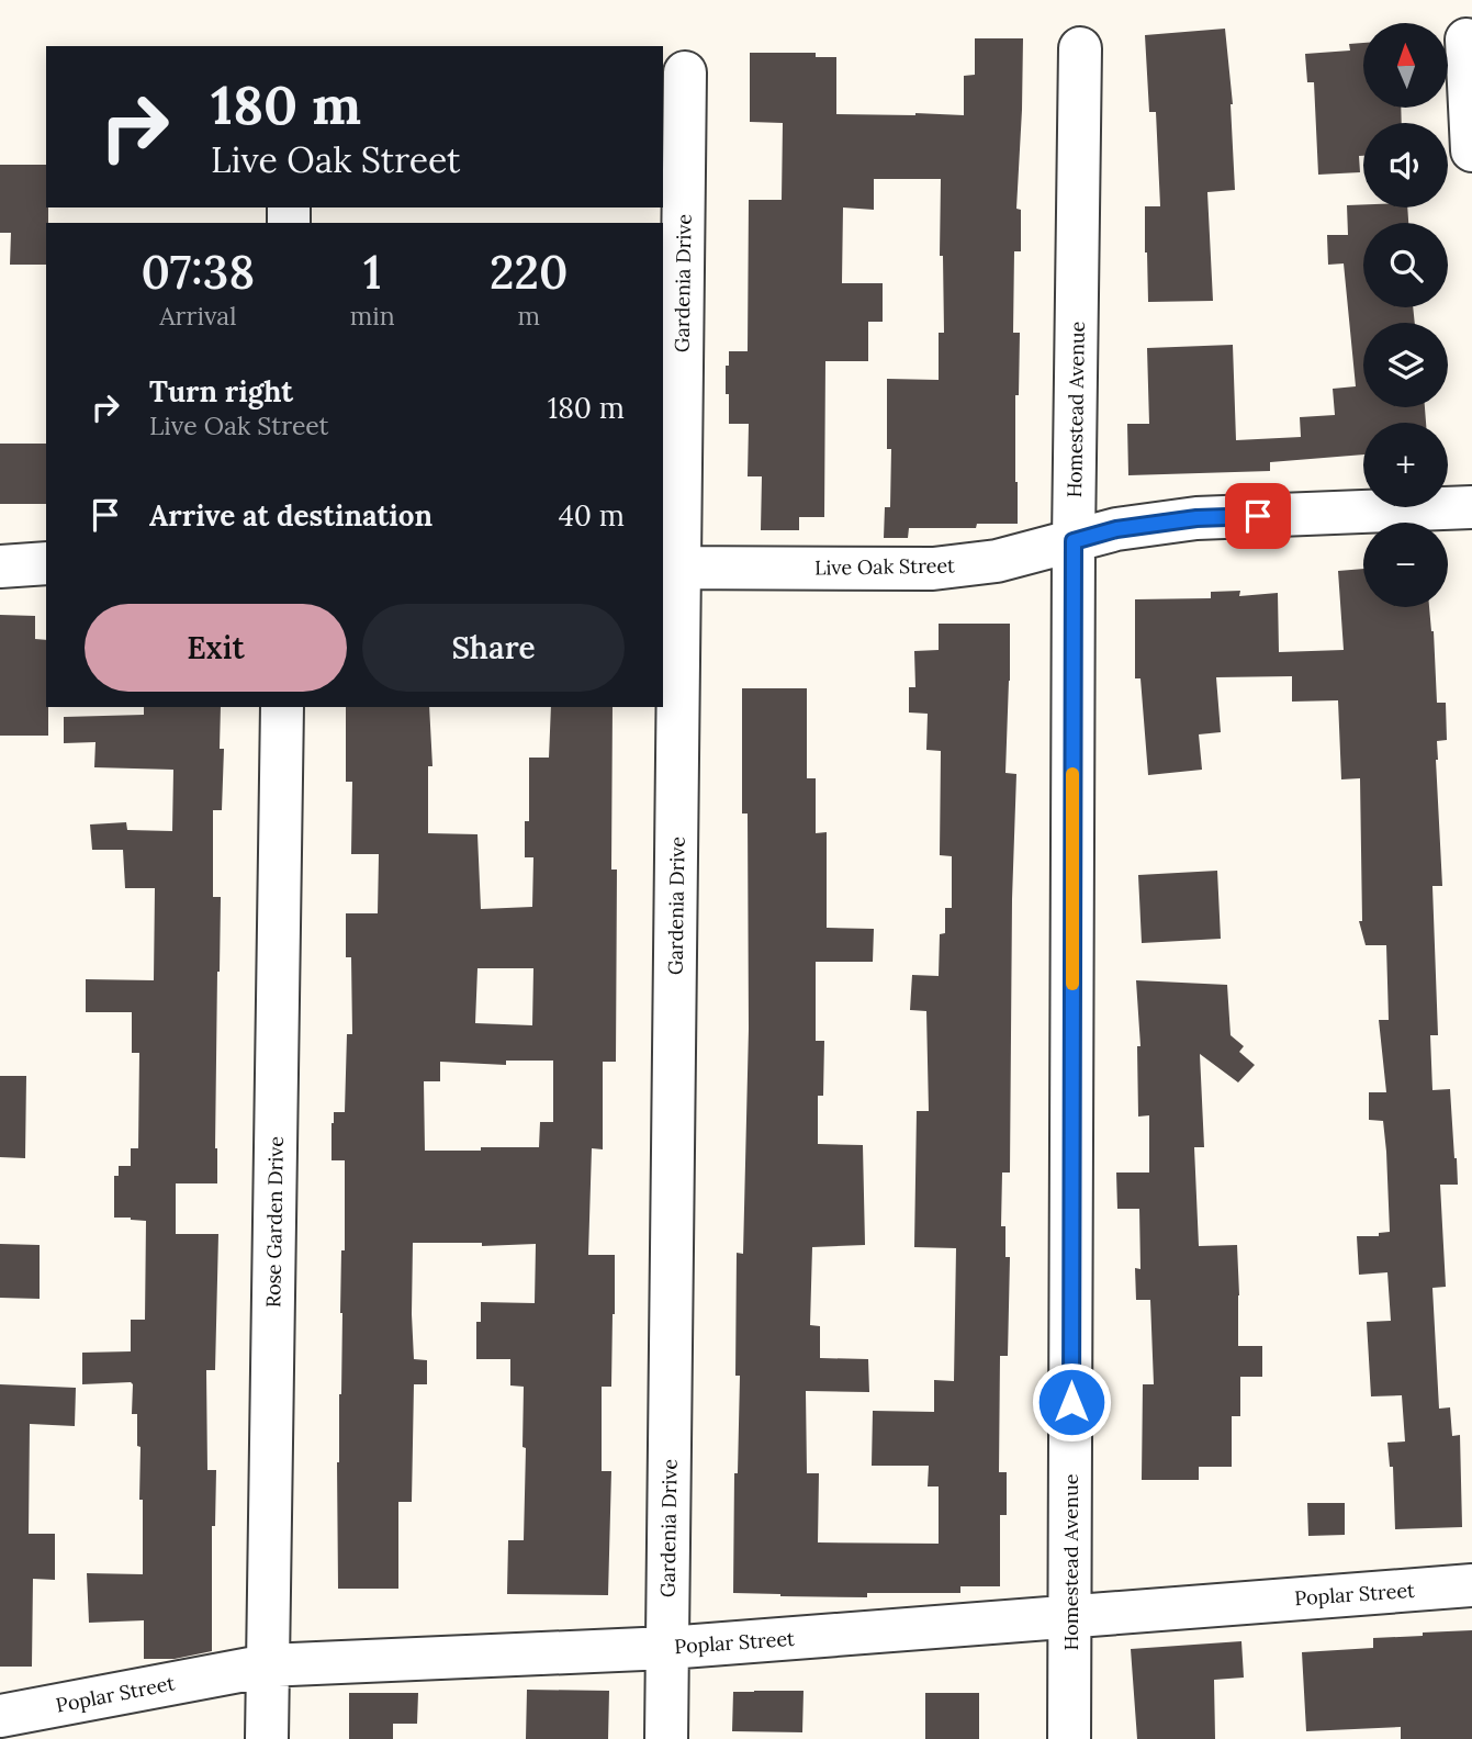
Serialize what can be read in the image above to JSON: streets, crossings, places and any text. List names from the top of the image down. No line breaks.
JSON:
{"streets":{"street":["Gardenia Drive","Homestead Avenue","Live Oak Street","Rose Garden Drive","Poplar Street"]},"crossings":[["Gardenia Drive","Live Oak Street"],["Gardenia Drive","Poplar Street"],["Homestead Avenue","Live Oak Street"],["Homestead Avenue","Poplar Street"],["Rose Garden Drive","Poplar Street"]],"north":"top","page":{"map_buttons":["+","−"],"turn":["180 m","Live Oak Street"],"eta":["07:38","Arrival","1","min","220","m"],"list":[{"name":"Turn right","note":"Live Oak Street","value":"180 m"},{"name":"Arrive at destination","value":"40 m"}],"buttons":["Exit","Share"]}}
